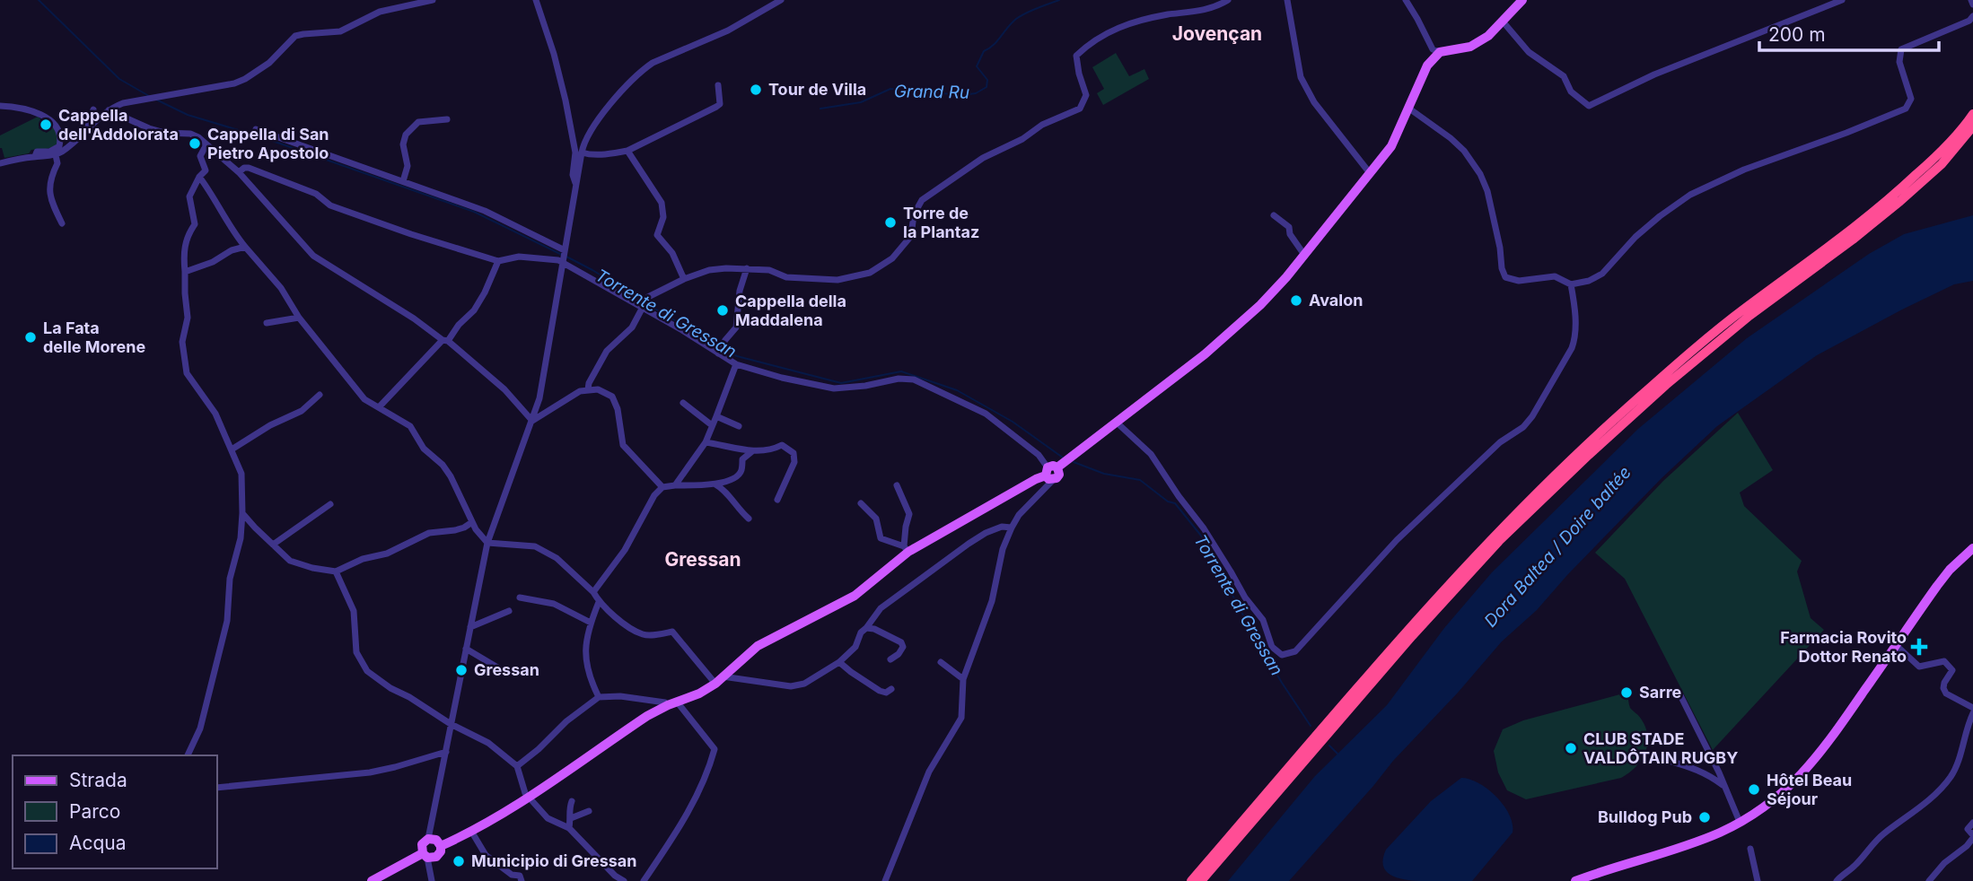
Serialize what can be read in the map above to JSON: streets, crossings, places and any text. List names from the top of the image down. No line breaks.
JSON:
{"districts":["Jovençan","Gressan"],"water":["Grand Ru","Torrente di Gressan","Dora Baltea / Doire baltée"],"places":{"other":["Tour de Villa","Cappella dell'Addolorata","Cappella di San Pietro Apostolo","Torre de la Plantaz","Avalon","Cappella della Maddalena","La Fata delle Morene","Gressan","Sarre","CLUB STADE VALDÔTAIN RUGBY","Hôtel Beau Séjour","Bulldog Pub","Municipio di Gressan"],"health":["Farmacia Rovito Dottor Renato"]},"legend":["Strada","Parco","Acqua"],"scale_bar":"200 m"}
